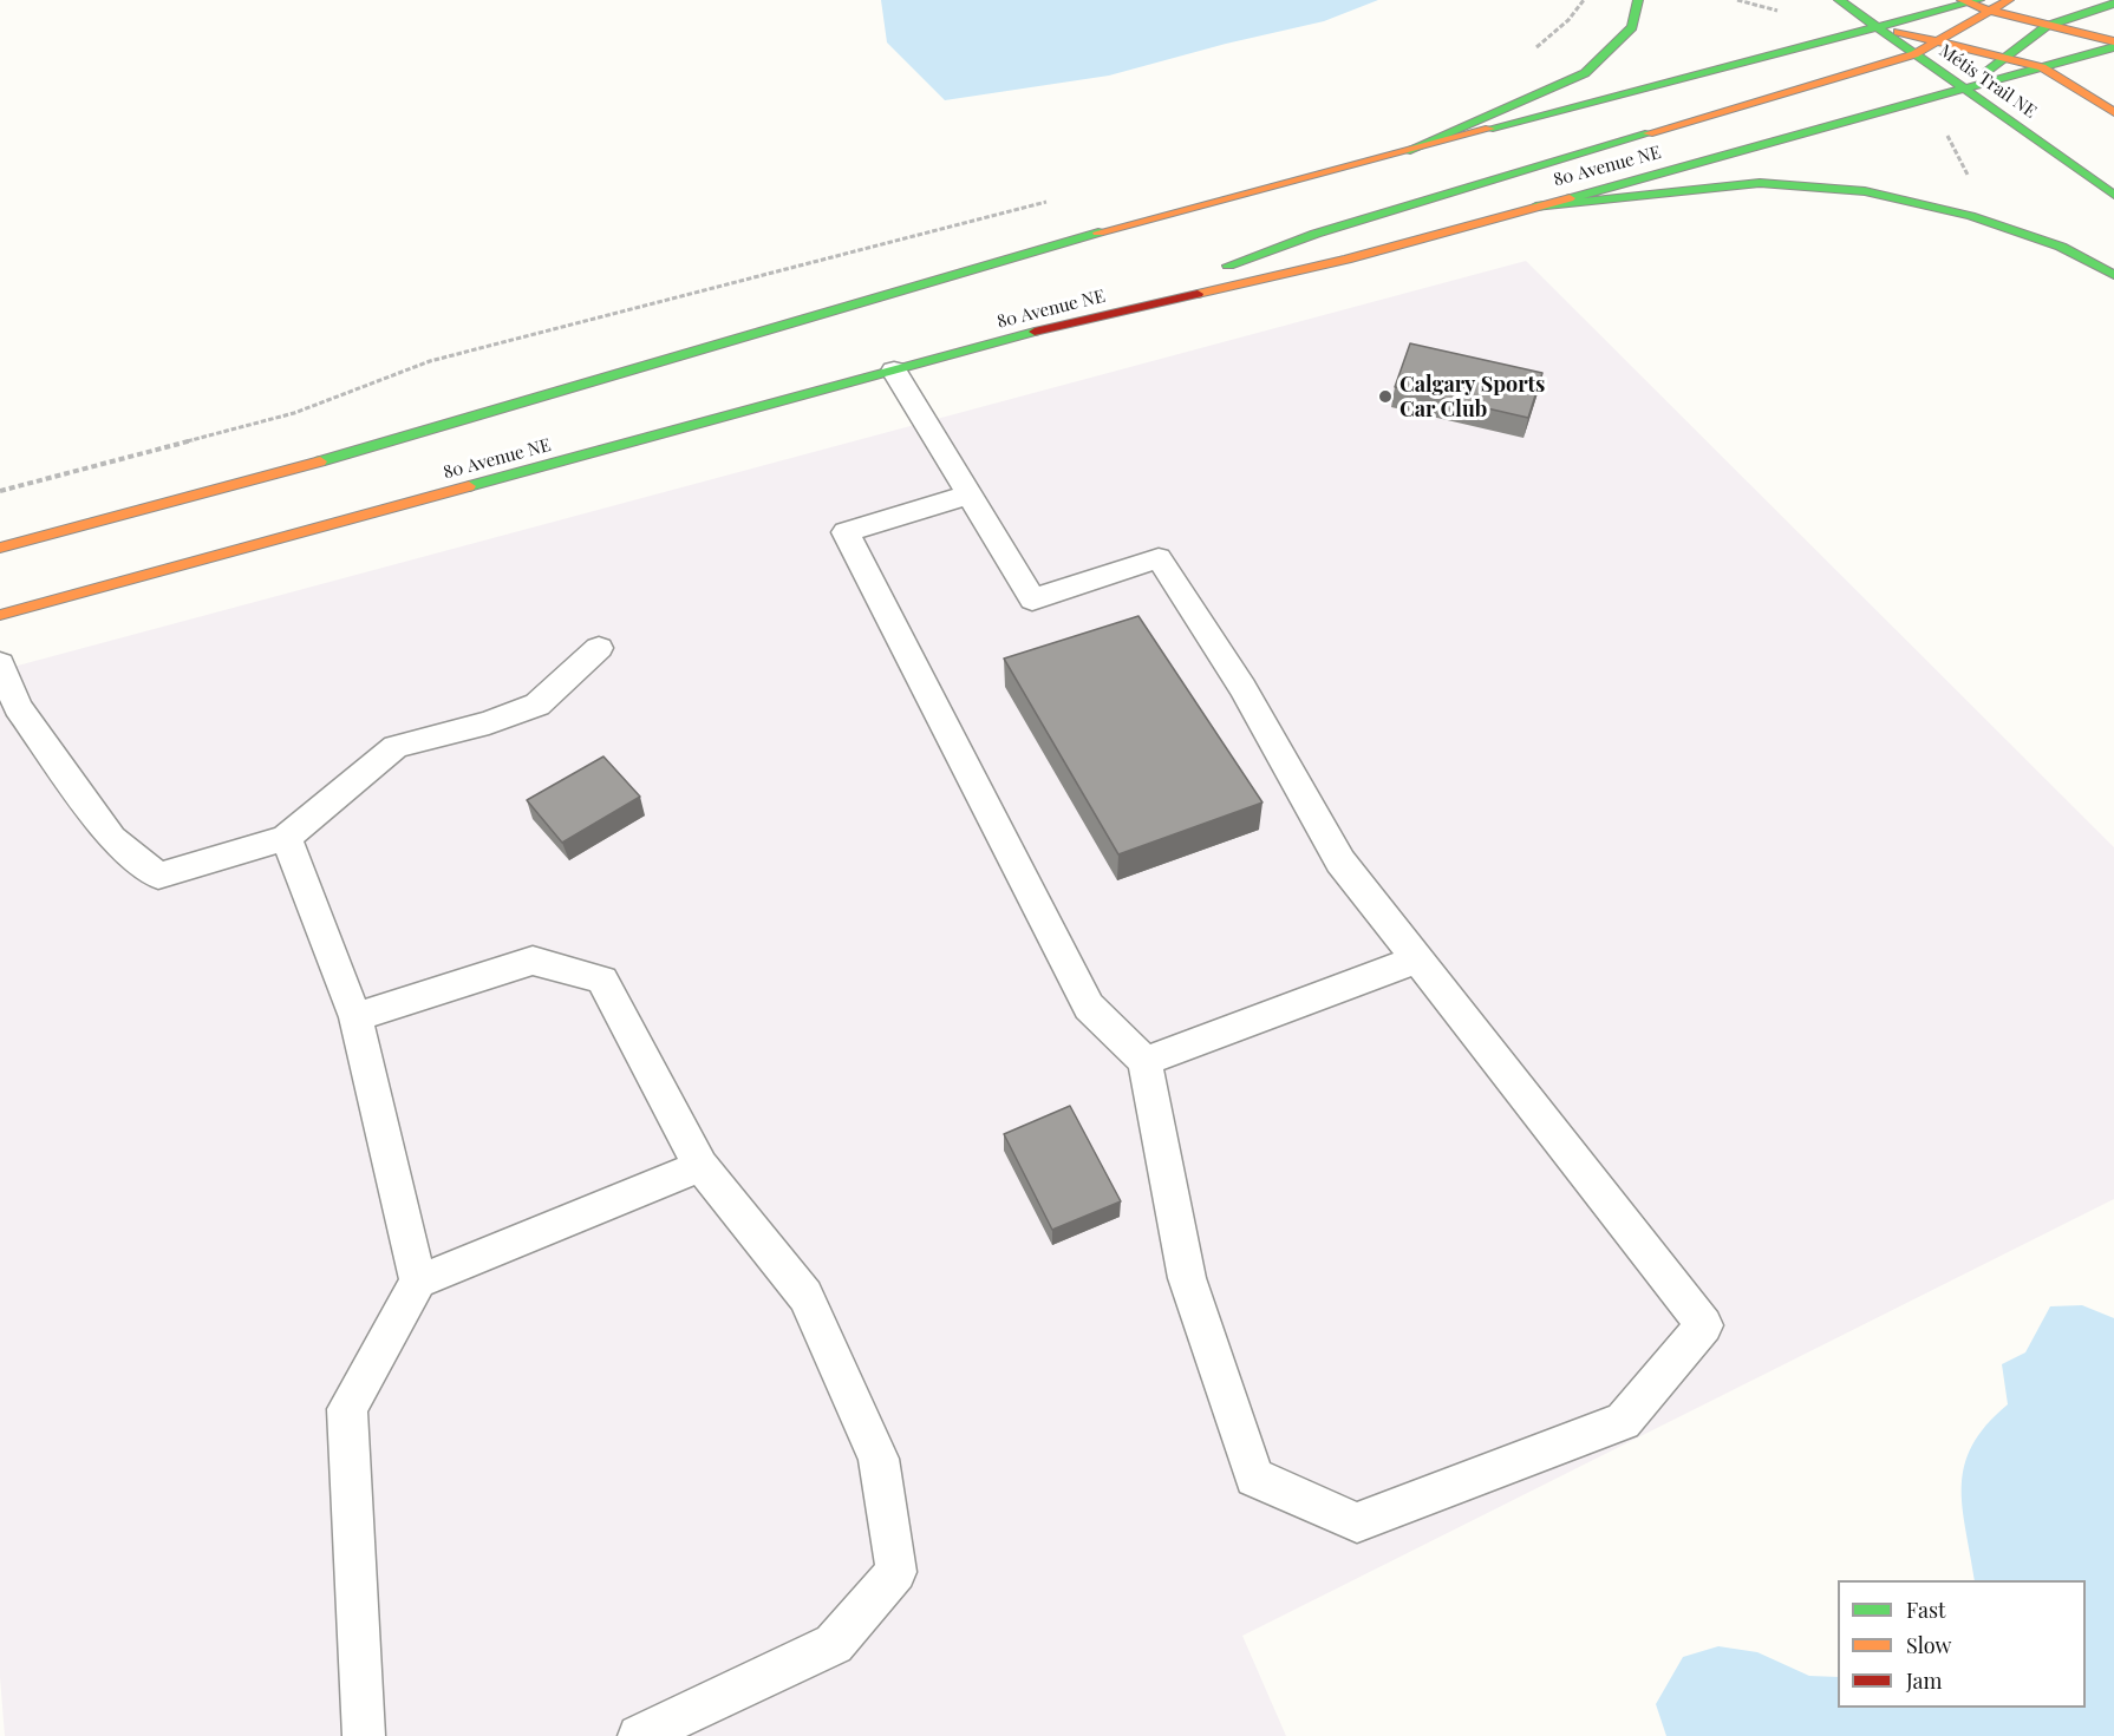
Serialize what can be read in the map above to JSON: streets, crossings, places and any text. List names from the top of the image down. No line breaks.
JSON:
{"streets":{"street":["Métis Trail NE","80 Avenue NE"]},"crossings":[["Métis Trail NE","80 Avenue NE"]],"places":["Calgary Sports Car Club"],"legend":["Fast","Slow","Jam"]}
